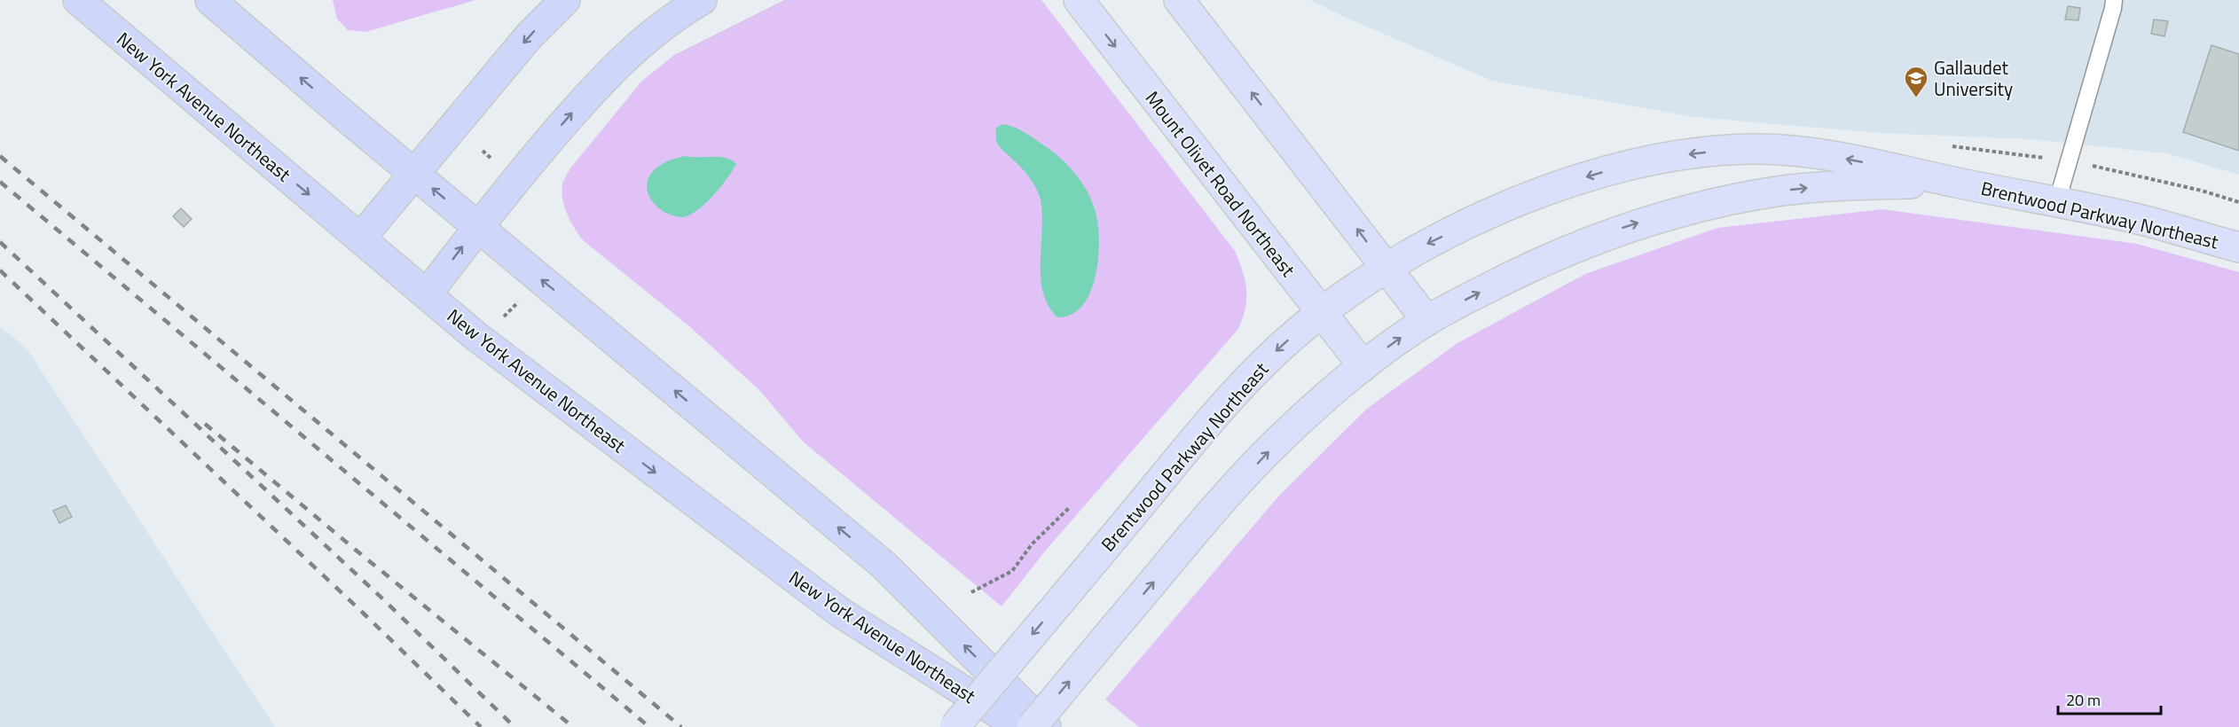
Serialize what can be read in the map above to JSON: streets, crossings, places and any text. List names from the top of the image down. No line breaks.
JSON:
{"streets":{"highway":["New York Avenue Northeast"],"main road":["Mount Olivet Road Northeast","Brentwood Parkway Northeast"]},"crossings":[["Mount Olivet Road Northeast","Brentwood Parkway Northeast"]],"places":{"school or university":["Gallaudet University"]},"scale_bar":"20 m"}
